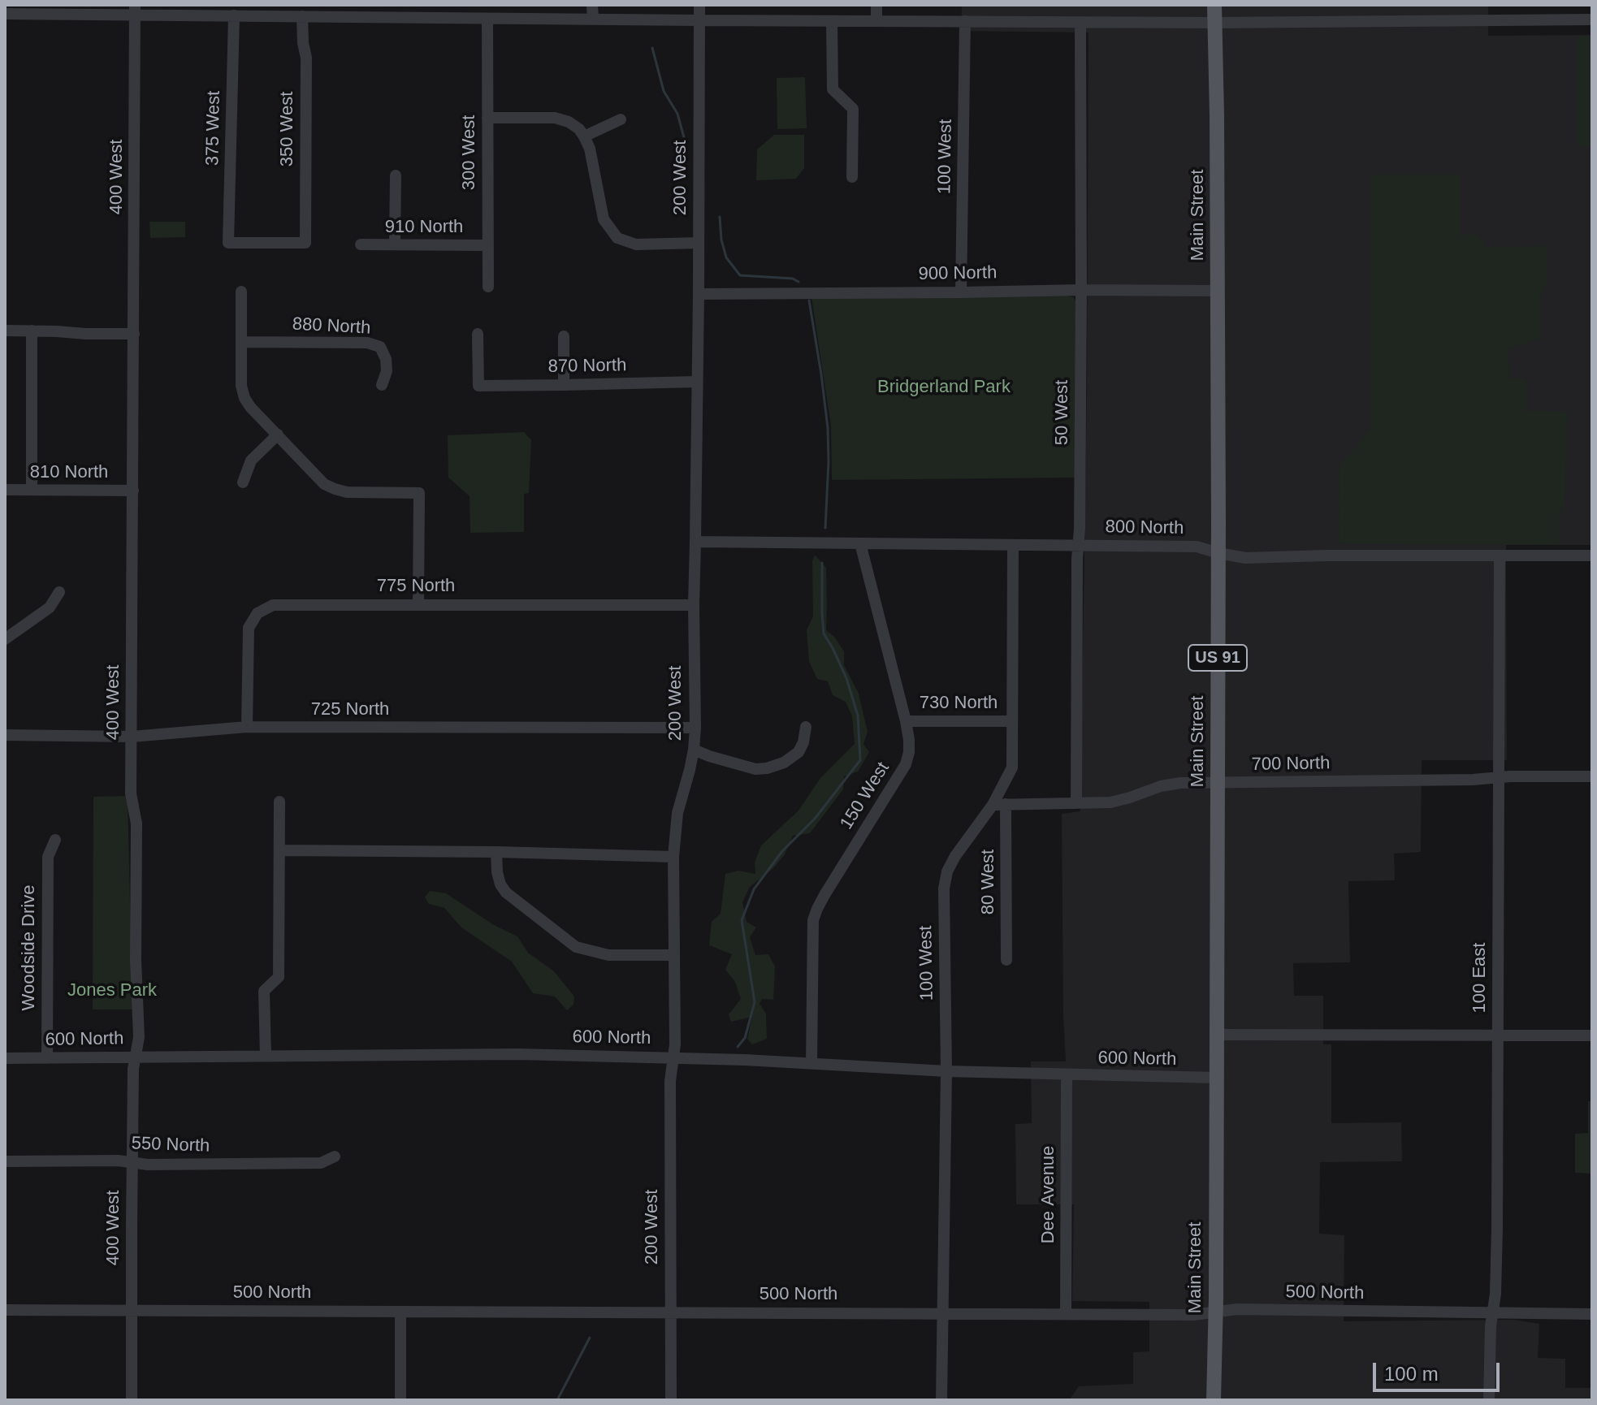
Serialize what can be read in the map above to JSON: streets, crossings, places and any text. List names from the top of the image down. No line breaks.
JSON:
{"streets":{"main road":["Main Street","US 91"],"street":["375 West","350 West","300 West","100 West","400 West","200 West","910 North","900 North","880 North","870 North","50 West","810 North","800 North","775 North","730 North","725 North","700 North","150 West","80 West","Woodside Drive","100 East","600 North","550 North","Dee Avenue","500 North"]},"crossings":[["375 West","350 West"],["300 West","910 North"],["100 West","900 North"],["100 West","800 North"],["100 West","730 North"],["100 West","700 North"],["100 West","600 North"],["100 West","500 North"],["400 West","810 North"],["400 West","725 North"],["400 West","600 North"],["400 West","550 North"],["400 West","500 North"],["200 West","900 North"],["200 West","870 North"],["200 West","800 North"],["200 West","775 North"],["200 West","725 North"],["200 West","600 North"],["200 West","500 North"],["Main Street","900 North"],["Main Street","800 North"],["Main Street","700 North"],["Main Street","600 North"],["Main Street","500 North"],["900 North","50 West"],["50 West","800 North"],["50 West","700 North"],["800 North","150 West"],["800 North","100 East"],["775 North","725 North"],["730 North","150 West"],["700 North","80 West"],["700 North","100 East"],["150 West","600 North"],["Woodside Drive","600 North"],["100 East","500 North"],["600 North","Dee Avenue"],["Dee Avenue","500 North"]],"parks":["Bridgerland Park","Jones Park"],"scale_bar":"100 m"}
